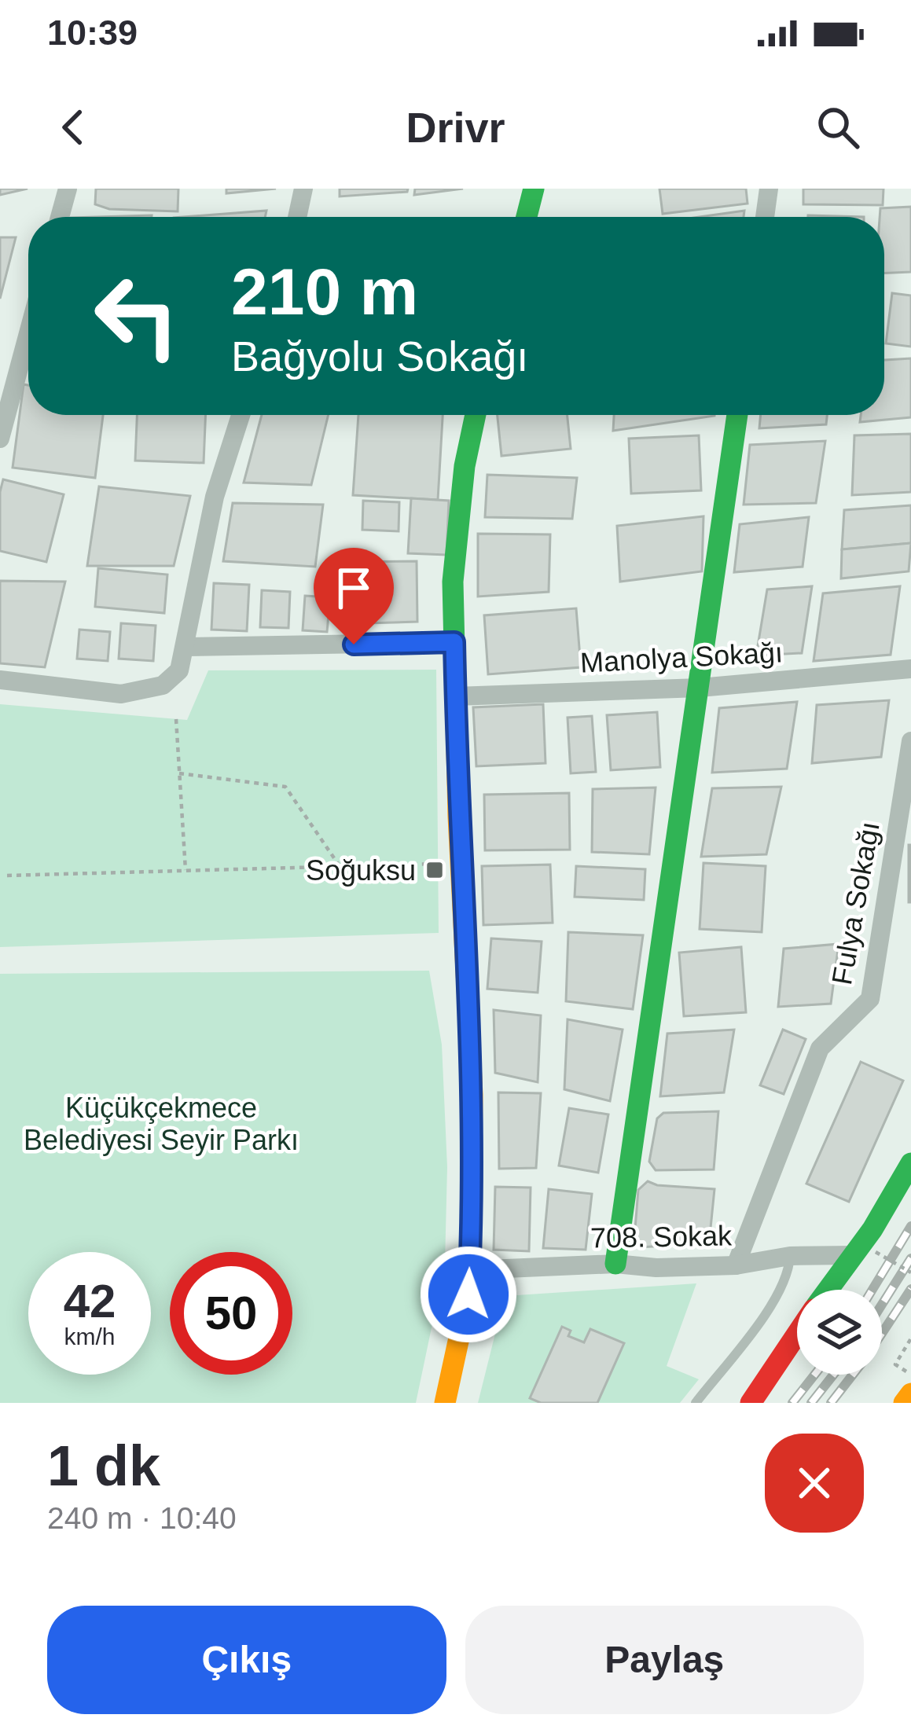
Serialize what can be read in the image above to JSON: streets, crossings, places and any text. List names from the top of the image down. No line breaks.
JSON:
{"streets":{"street":["Manolya Sokağı","Fulya Sokağı","708. Sokak"]},"crossings":[["Fulya Sokağı","708. Sokak"]],"parks":["Küçükçekmece Belediyesi Seyir Parkı"],"places":{"transit":["Soğuksu"]},"page":{"status":"10:39","header":"Drivr","turn":["210 m","Bağyolu Sokağı"],"speed":"42 km/h","limit":"50","heading":["1 dk","240 m · 10:40"],"buttons":["Çıkış","Paylaş"]}}
